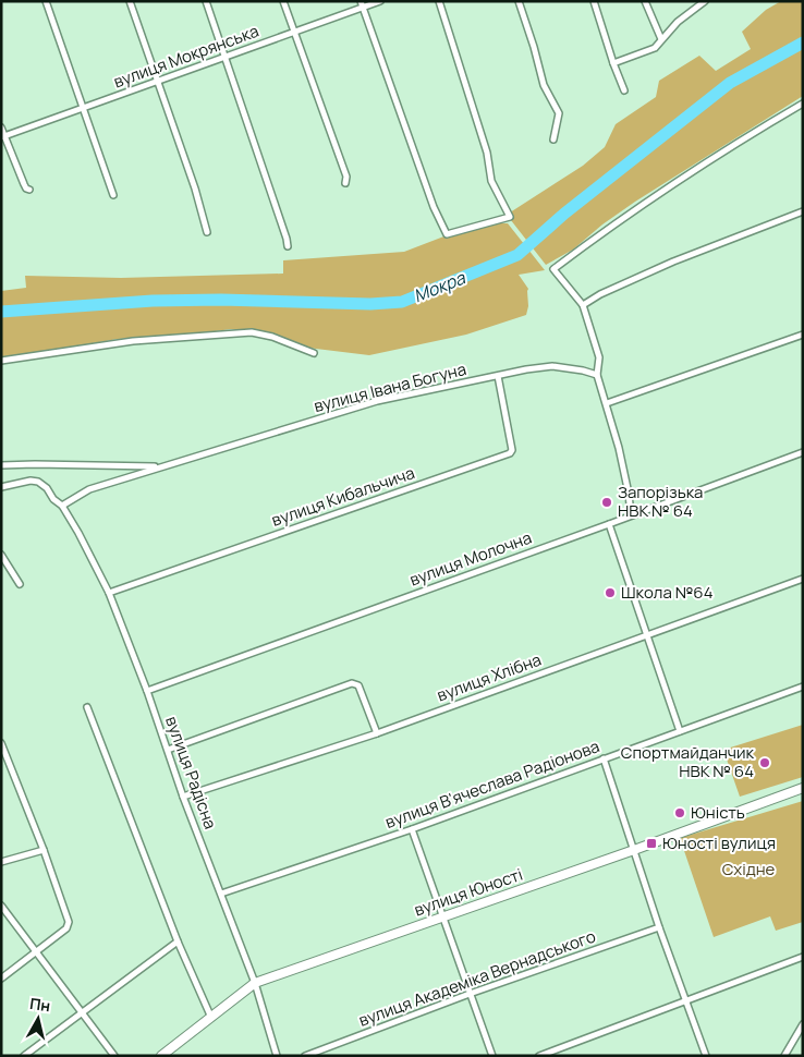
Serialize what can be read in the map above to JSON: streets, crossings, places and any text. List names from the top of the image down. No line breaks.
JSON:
{"streets":{"street":["вулиця Мокрянська","вулиця Івана Богуна","вулиця Кибальчича","вулиця Молочна","вулиця Хлібна","вулиця Радісна","вулиця В'ячеслава Радіонова","вулиця Юності","вулиця Академіка Вернадського"]},"crossings":[["вулиця Івана Богуна","вулиця Кибальчича"],["вулиця Івана Богуна","вулиця Радісна"],["вулиця Кибальчича","вулиця Радісна"],["вулиця Молочна","вулиця Радісна"],["вулиця Хлібна","вулиця Радісна"],["вулиця Радісна","вулиця В'ячеслава Радіонова"],["вулиця Радісна","вулиця Юності"]],"water":["Мокра"],"parks":["Східне"],"places":{"other":["Запорізька НВК № 64","Школа №64","Спортмайданчик НВК № 64","Юність"],"transit":["Юності вулиця"]},"north":"top"}
